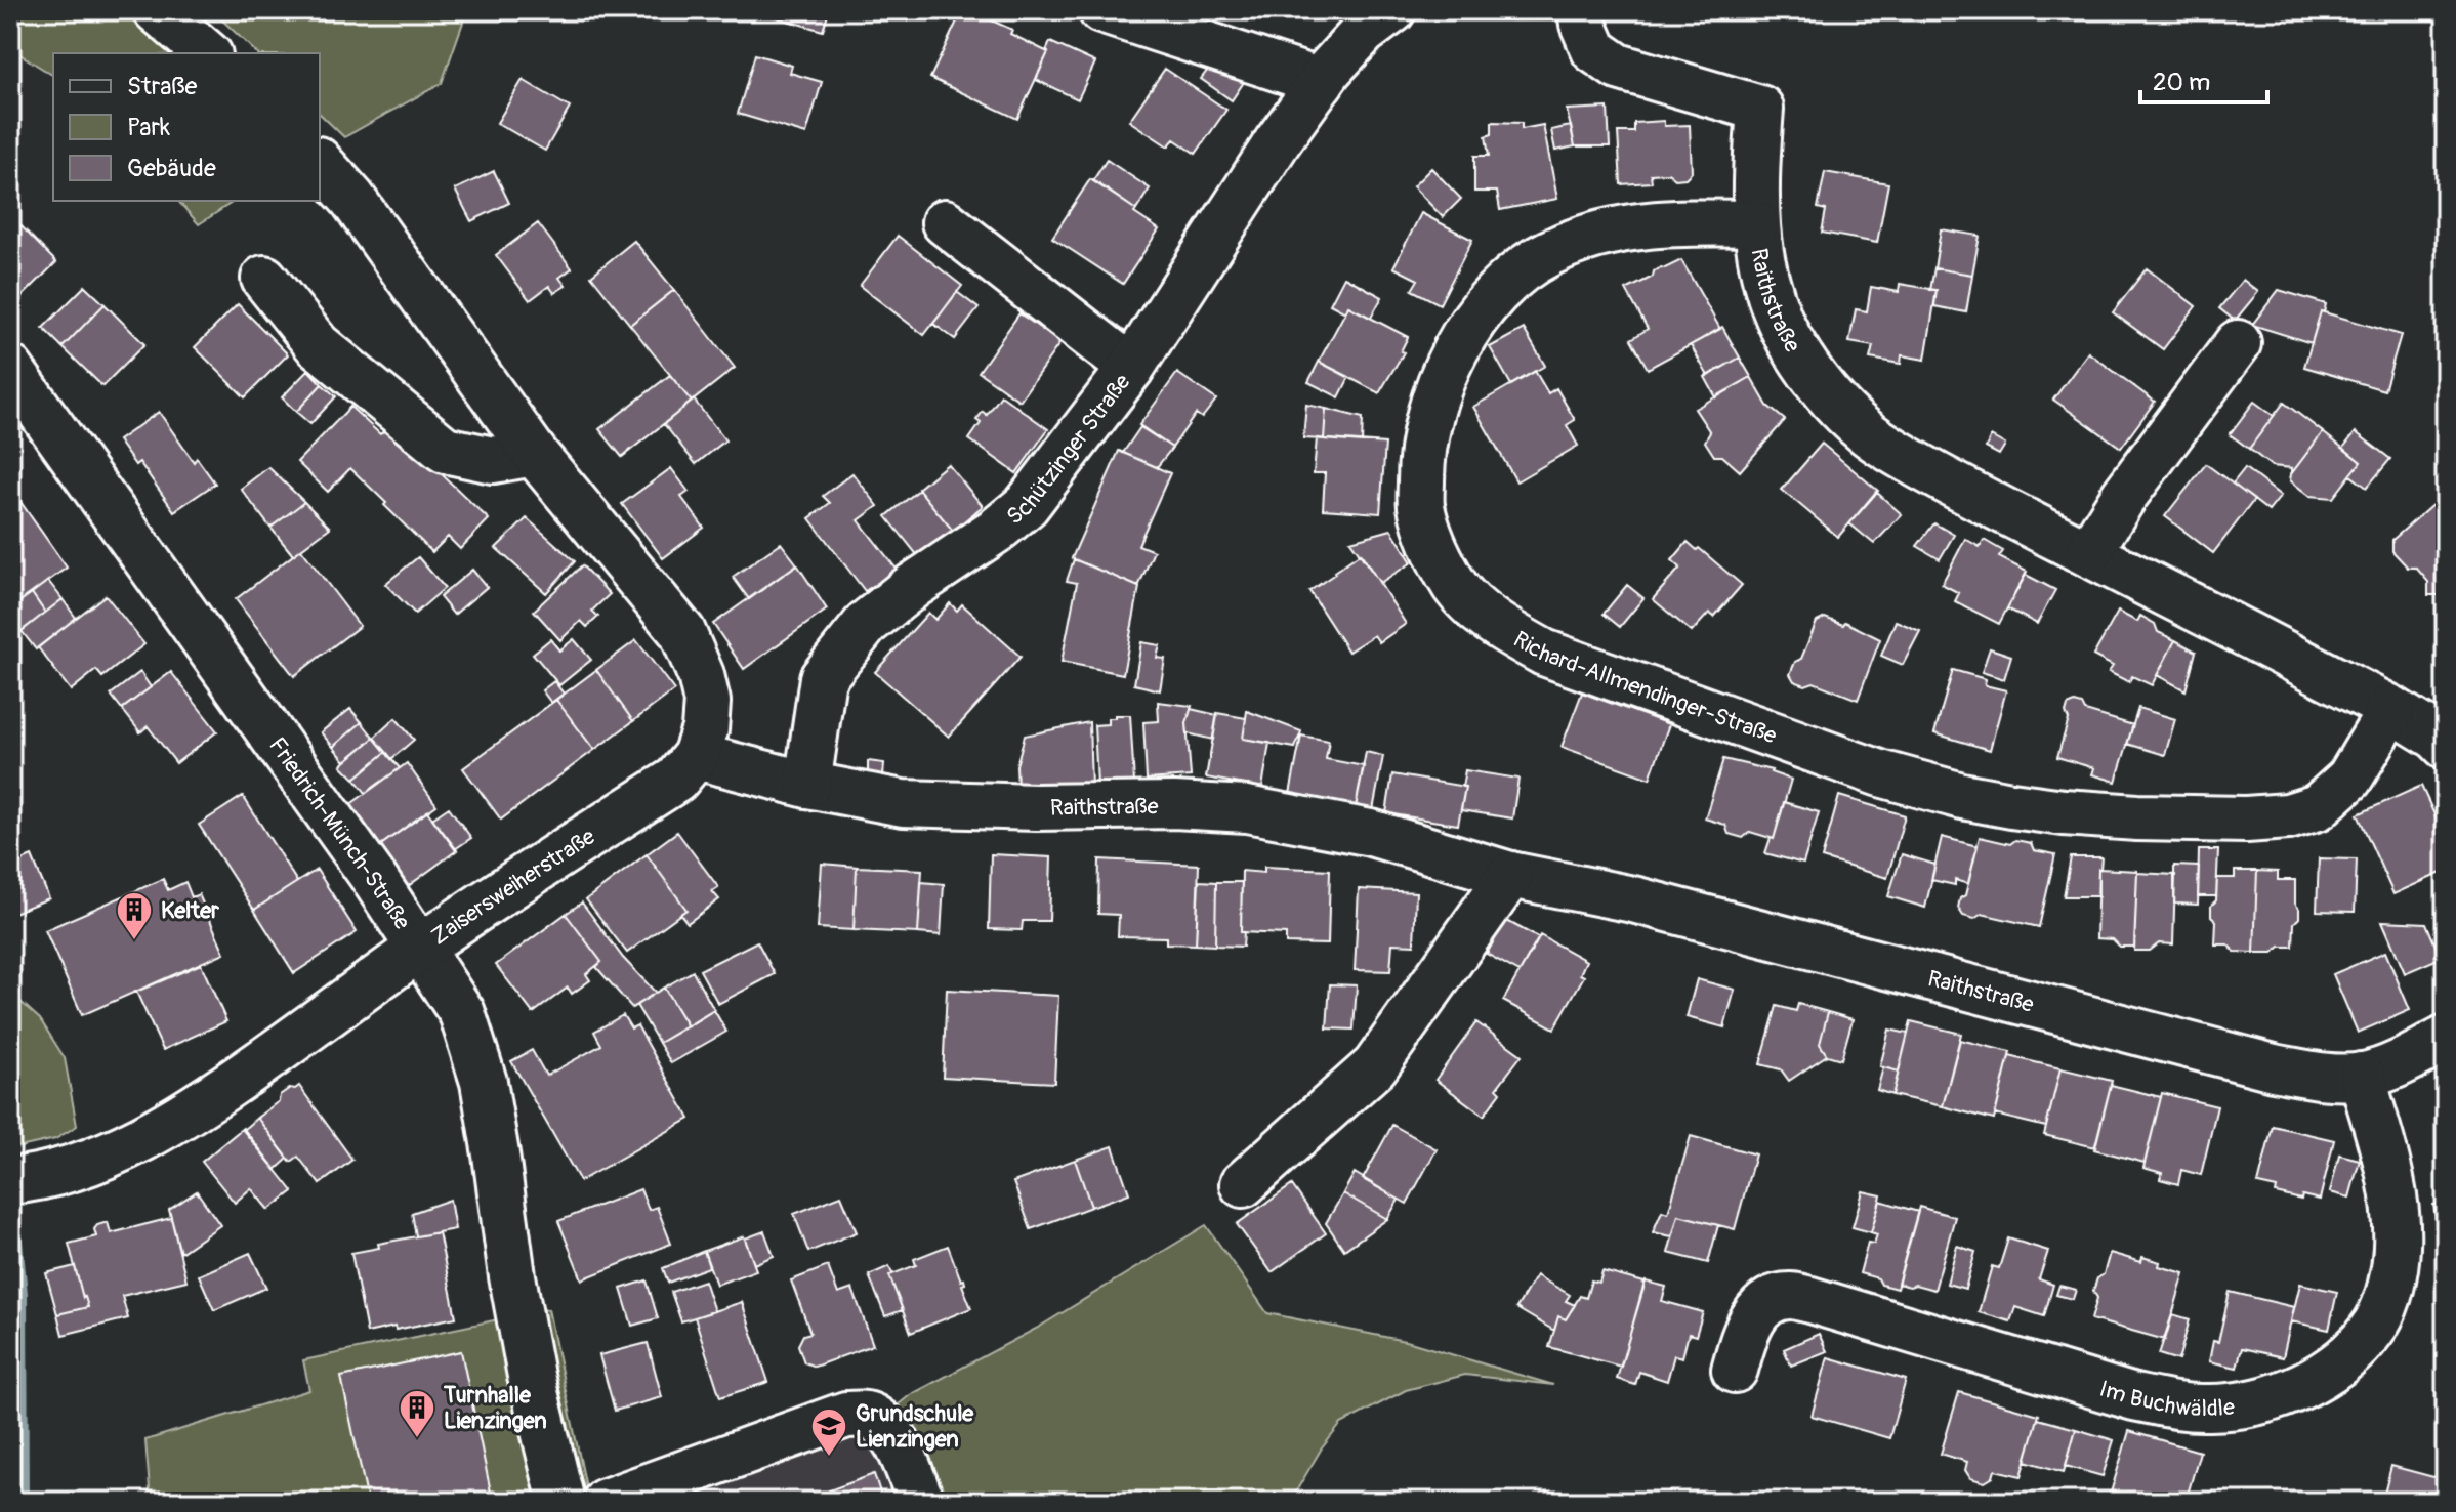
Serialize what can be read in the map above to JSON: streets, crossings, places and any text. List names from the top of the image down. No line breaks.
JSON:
{"streets":{"street":["Raithstraße","Schützinger Straße","Richard-Allmendinger-Straße","Friedrich-Münch-Straße","Zaisersweiherstraße","Im Buchwäldle"]},"crossings":[["Raithstraße","Schützinger Straße"],["Raithstraße","Richard-Allmendinger-Straße"],["Raithstraße","Zaisersweiherstraße"],["Raithstraße","Im Buchwäldle"],["Friedrich-Münch-Straße","Zaisersweiherstraße"]],"places":{"building":["Kelter","Turnhalle Lienzingen"],"school or university":["Grundschule Lienzingen"]},"legend":["Straße","Park","Gebäude"],"scale_bar":"20 m"}
